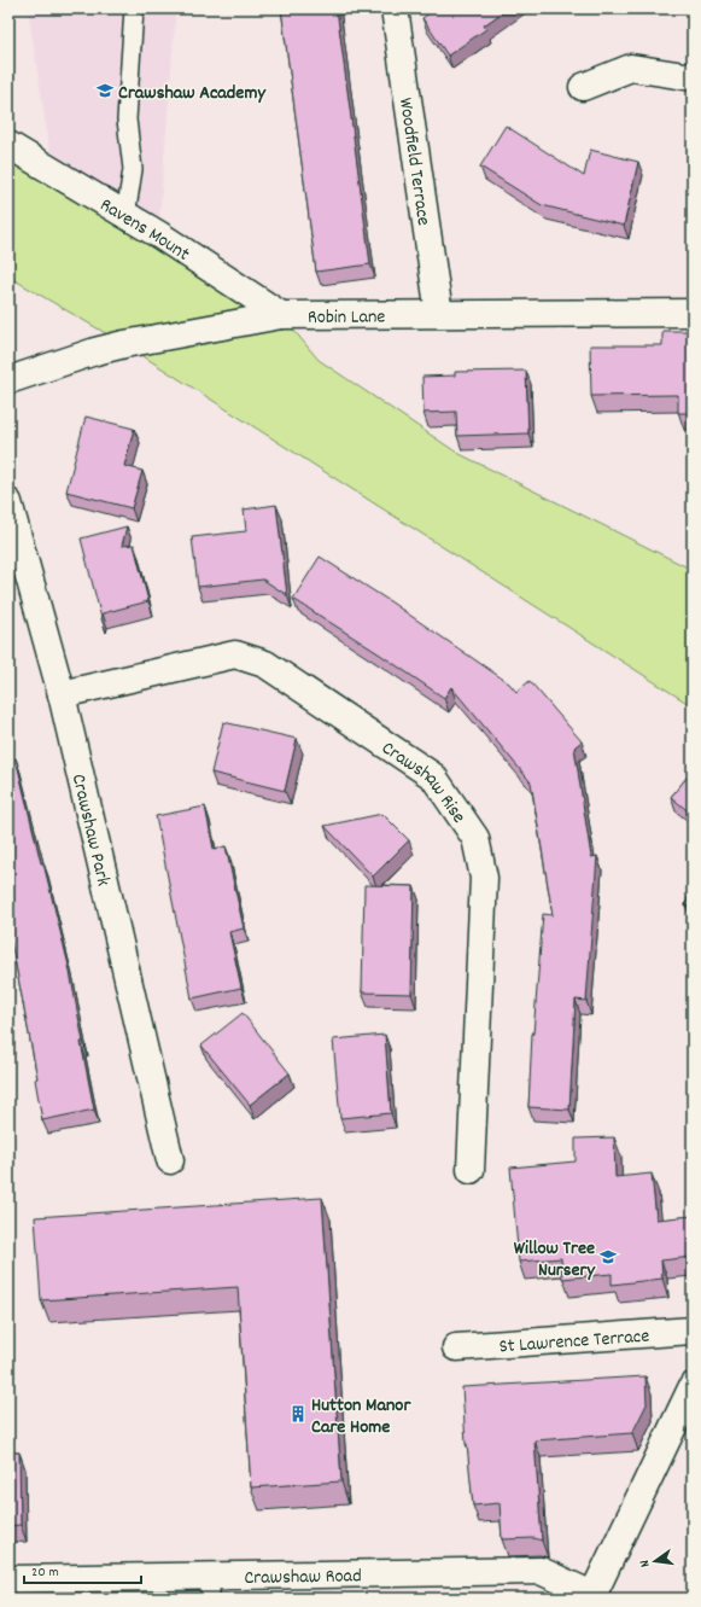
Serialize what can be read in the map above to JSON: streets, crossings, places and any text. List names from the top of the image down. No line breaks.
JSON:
{"streets":{"street":["Woodfield Terrace","Ravens Mount","Robin Lane","Crawshaw Rise","Crawshaw Park","St Lawrence Terrace","Crawshaw Road"]},"crossings":[["Woodfield Terrace","Robin Lane"],["Ravens Mount","Robin Lane"],["Crawshaw Rise","Crawshaw Park"]],"places":{"school or university":["Crawshaw Academy","Willow Tree Nursery"],"building":["Hutton Manor Care Home"]},"scale_bar":"20 m","north":"left"}
